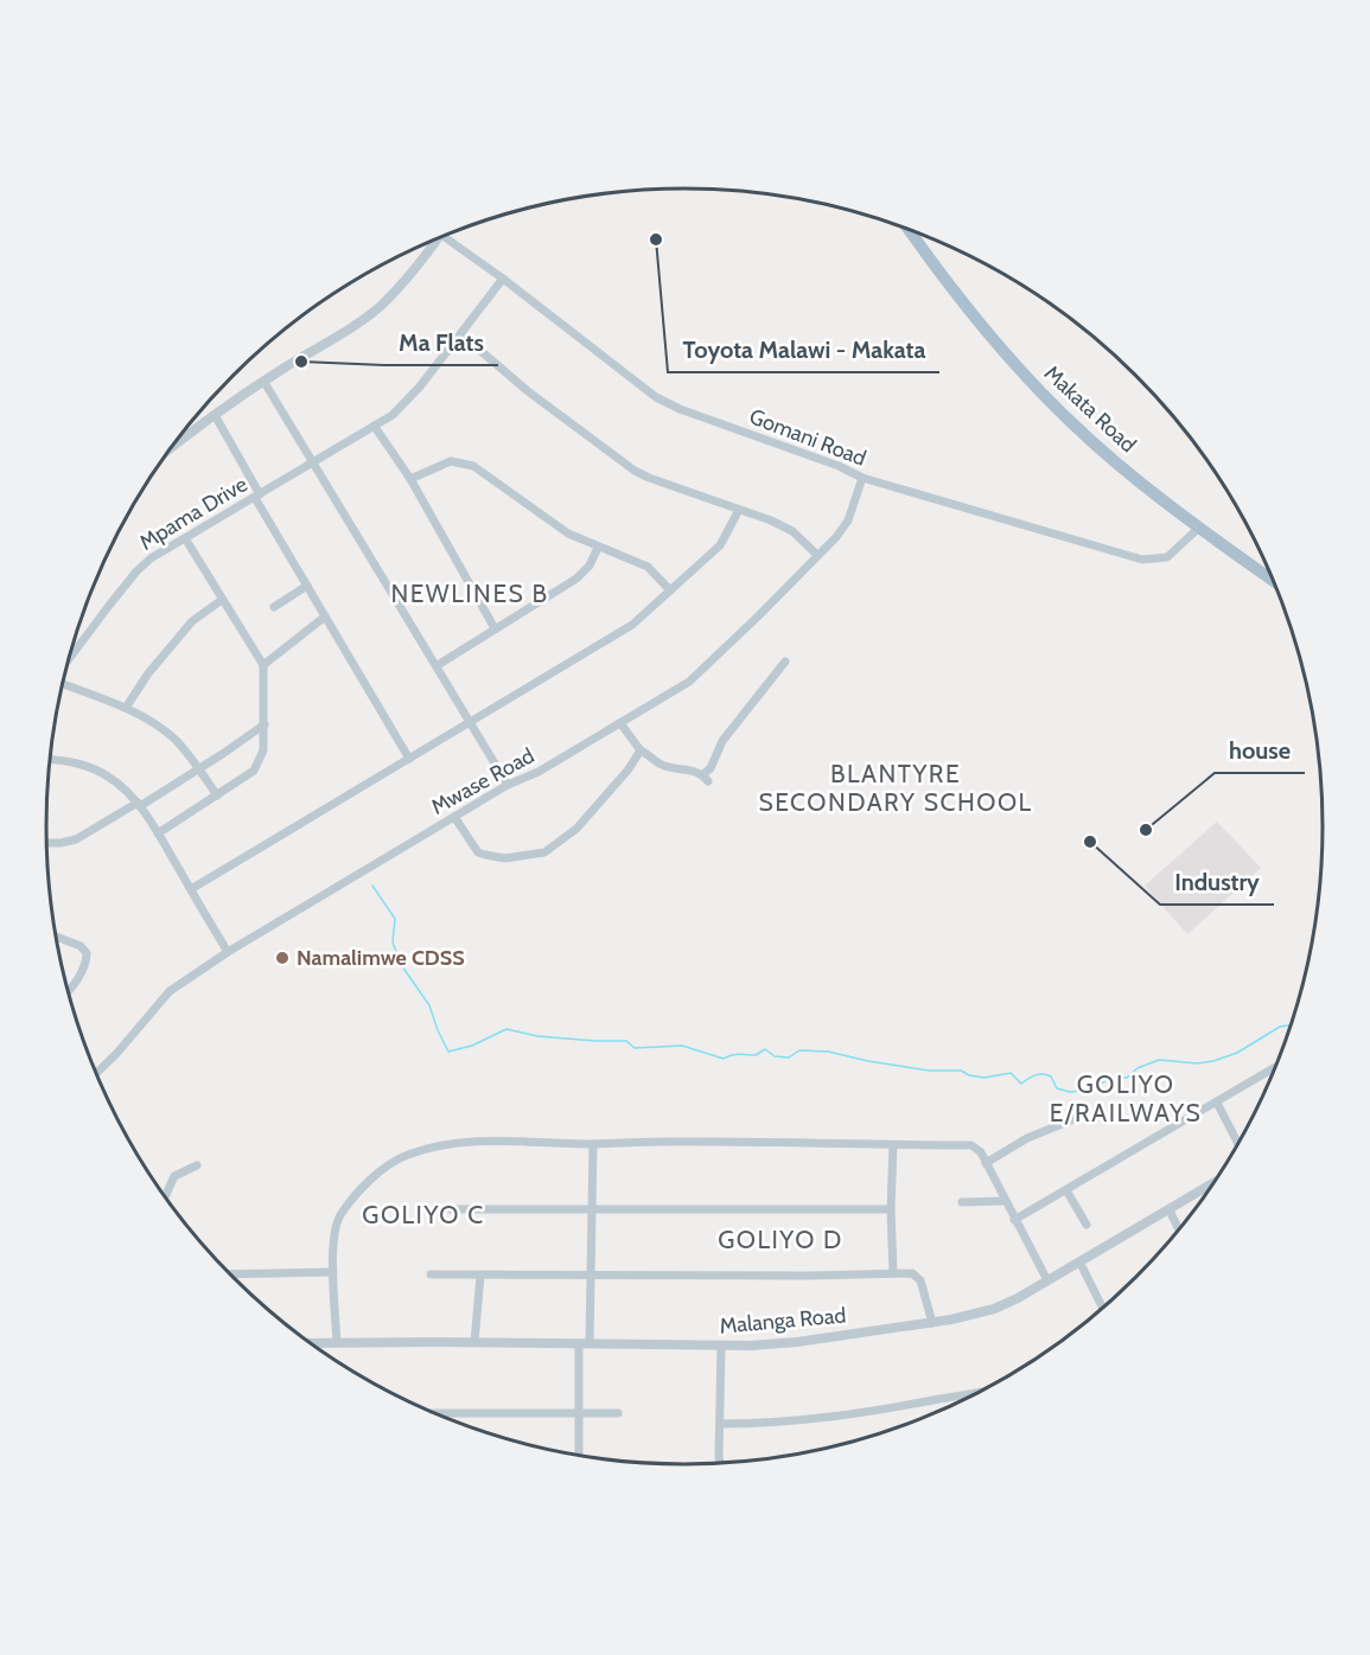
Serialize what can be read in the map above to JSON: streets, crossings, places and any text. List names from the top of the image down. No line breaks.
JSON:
{"streets":{"main road":["Makata Road"],"street":["Gomani Road","Mpama Drive","Mwase Road","Malanga Road"]},"crossings":[["Makata Road","Gomani Road"],["Gomani Road","Mpama Drive"],["Gomani Road","Mwase Road"]],"districts":["NEWLINES B","BLANTYRE SECONDARY SCHOOL","GOLIYO E/RAILWAYS","GOLIYO C","GOLIYO D"],"places":["Toyota Malawi - Makata","Ma Flats","house","Industry","Namalimwe CDSS"]}
